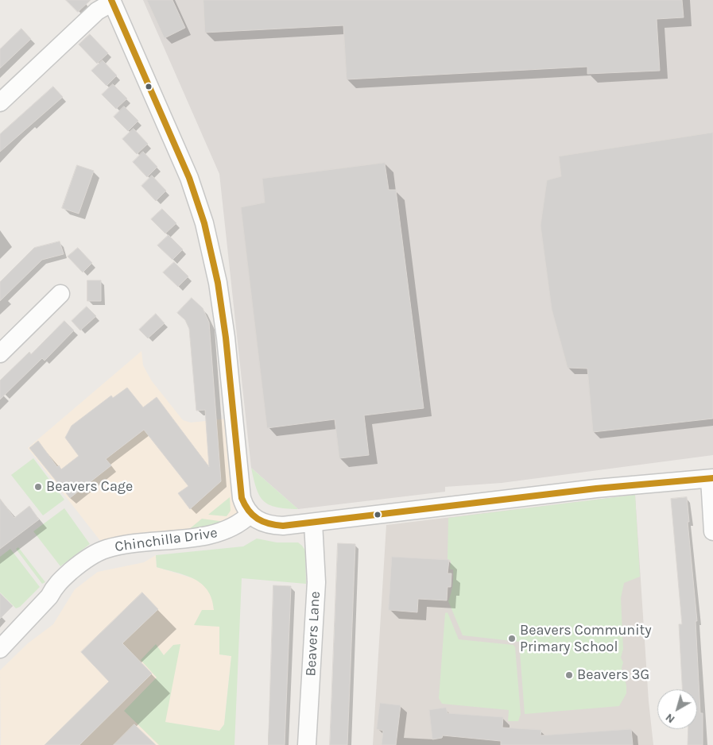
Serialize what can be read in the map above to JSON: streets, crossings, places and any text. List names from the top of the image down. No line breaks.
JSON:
{"streets":{"street":["Chinchilla Drive","Beavers Lane"]},"places":["Beavers Cage","Beavers Community Primary School","Beavers 3G"],"north":"bottom left"}
